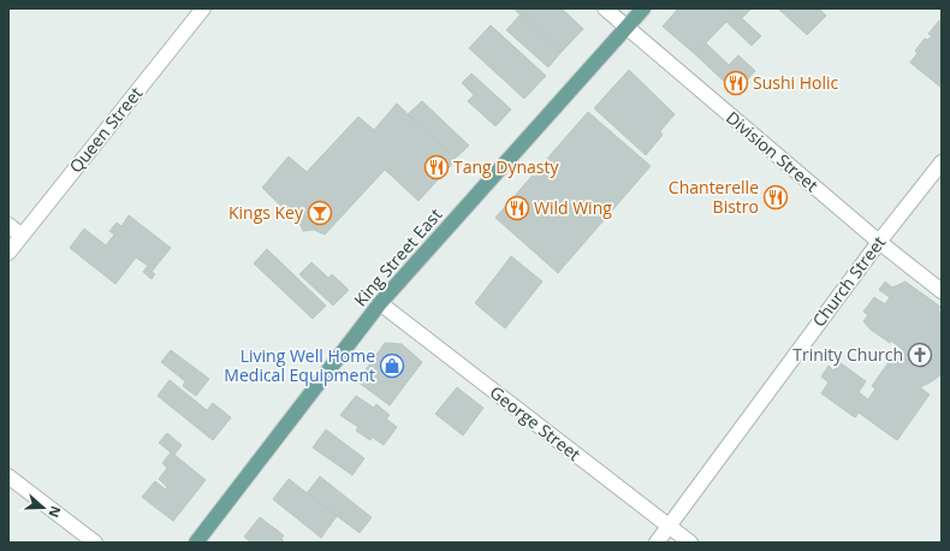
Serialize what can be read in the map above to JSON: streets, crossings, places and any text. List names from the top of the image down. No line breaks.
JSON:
{"streets":{"main road":["King Street East"],"street":["Queen Street","Division Street","Church Street","George Street"]},"crossings":[["Division Street","King Street East"],["Division Street","Church Street"],["King Street East","George Street"],["Church Street","George Street"]],"places":{"restaurant":["Sushi Holic","Tang Dynasty","Chanterelle Bistro","Wild Wing"],"bar":["Kings Key"],"church":["Trinity Church"],"shop":["Living Well Home Medical Equipment"]},"north":"right"}
